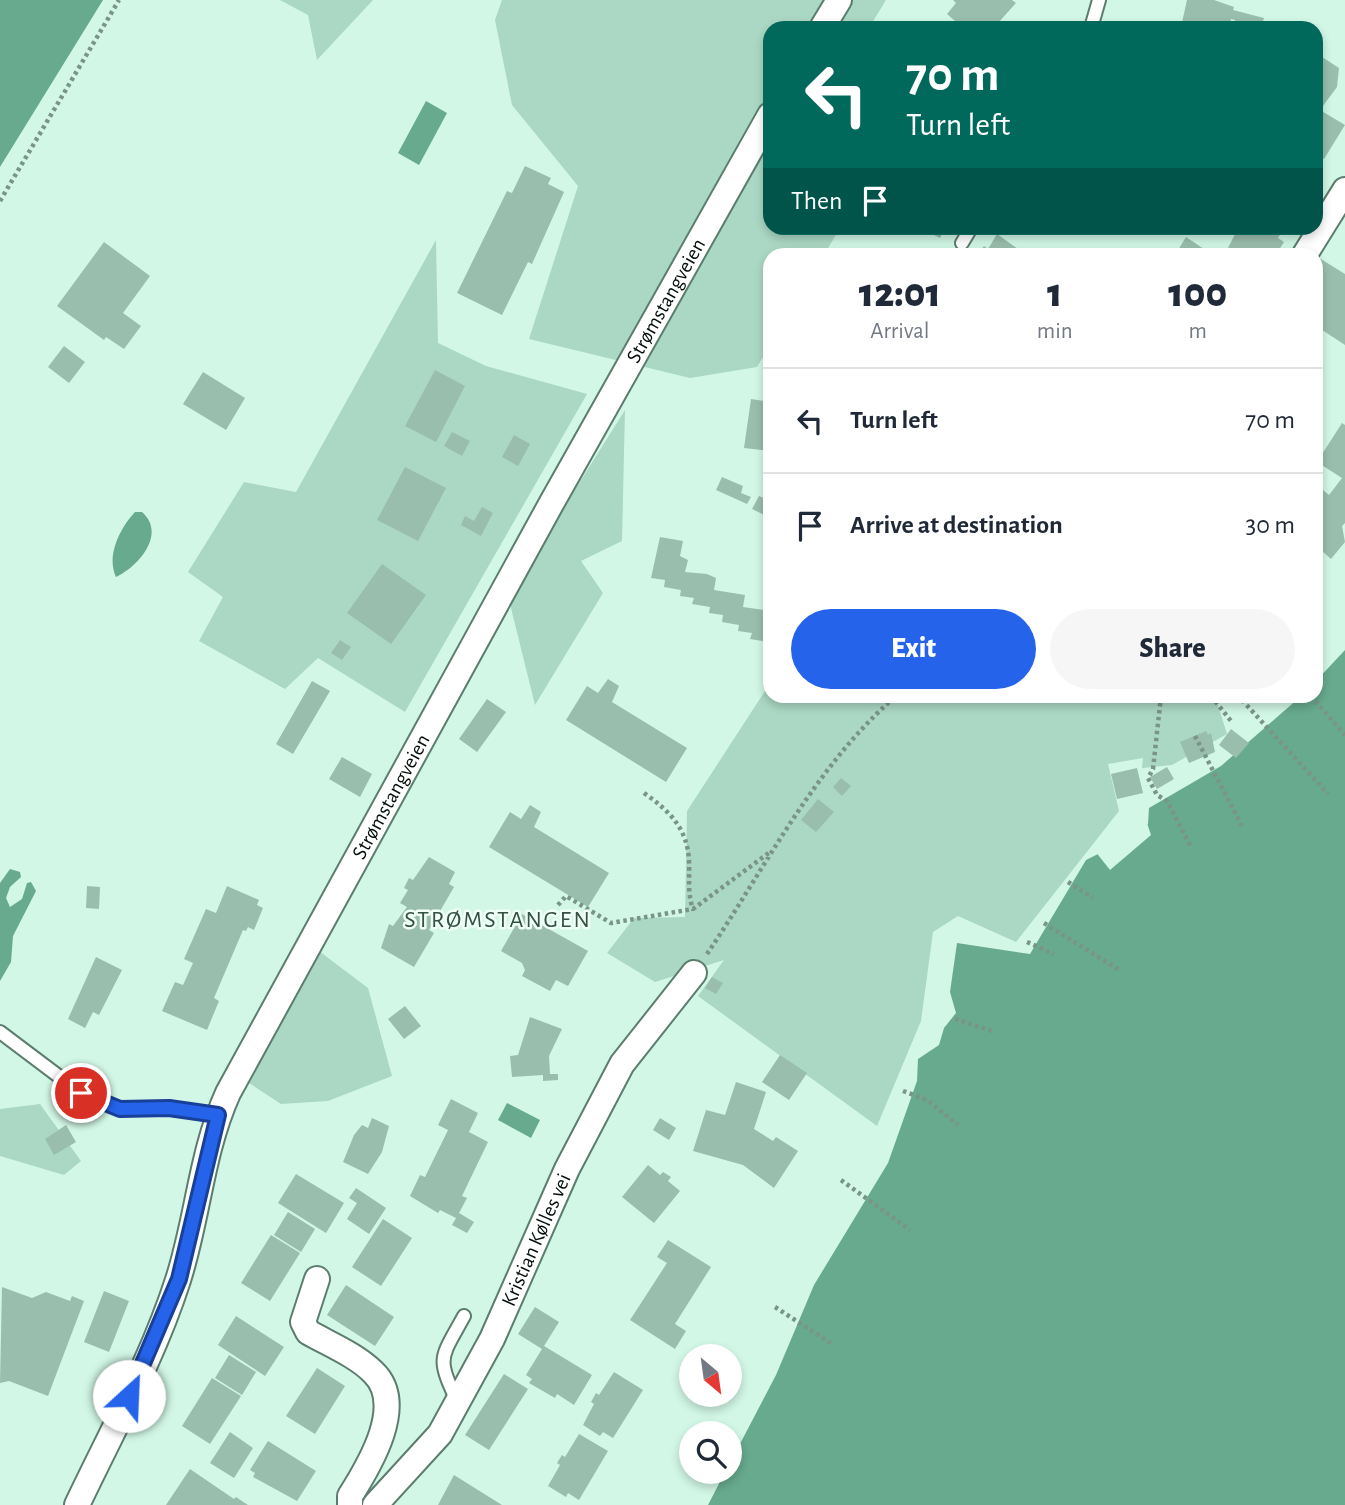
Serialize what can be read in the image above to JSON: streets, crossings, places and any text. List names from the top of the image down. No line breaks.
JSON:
{"streets":{"street":["Strømstangveien","Kristian Kølles vei"]},"districts":["STRØMSTANGEN"],"north":"bottom right","page":{"turn":["70 m","Turn left"],"then":"Then","eta":["12:01","Arrival","1","min","100","m"],"list":[{"name":"Turn left","value":"70 m"},{"name":"Arrive at destination","value":"30 m"}],"buttons":["Exit","Share"]}}
